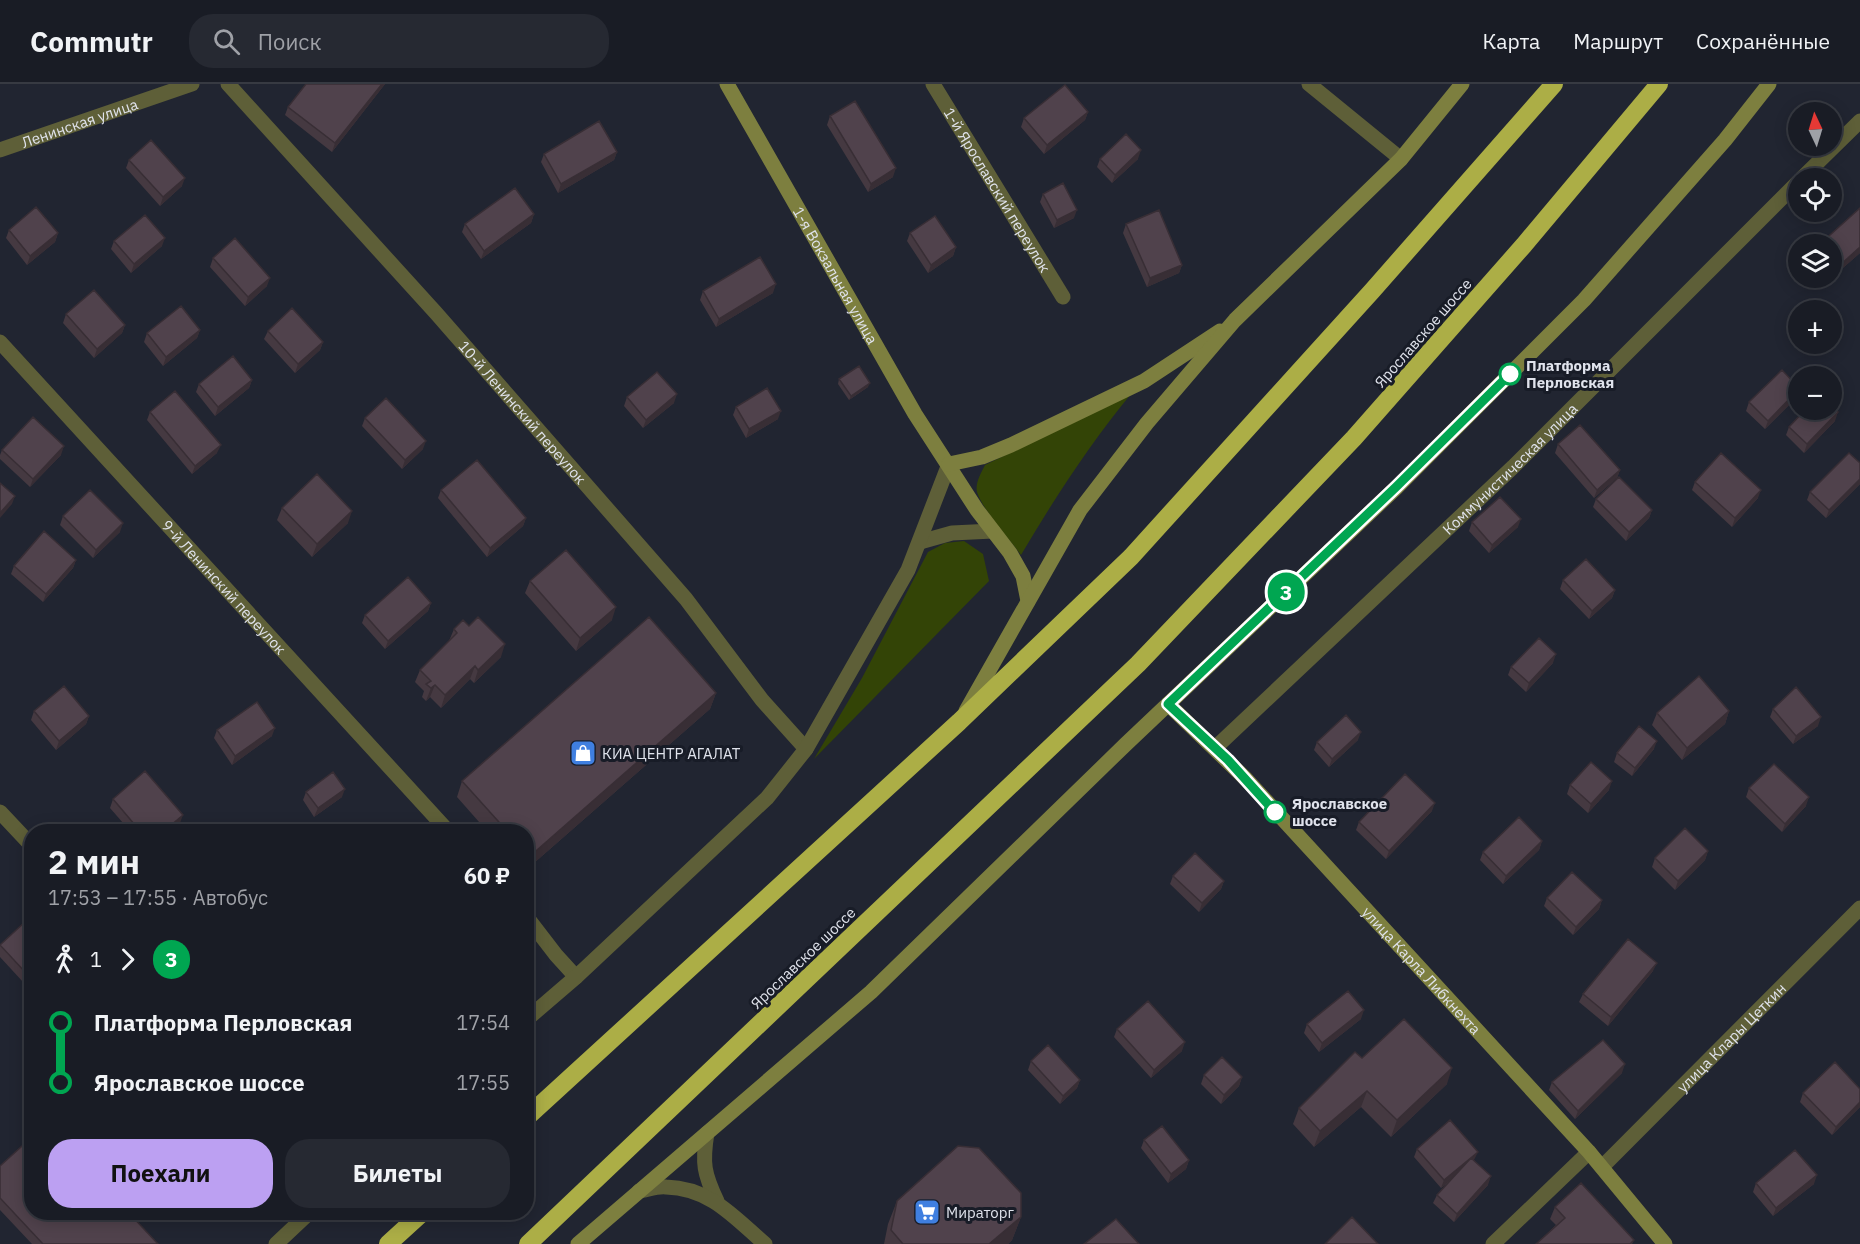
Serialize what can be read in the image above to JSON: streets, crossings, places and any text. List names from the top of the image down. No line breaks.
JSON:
{"streets":{"highway":["Ярославское шоссе"],"street":["Ленинская улица","1-й Ярославский переулок","1-я Вокзальная улица","10-й Ленинский переулок","Коммунистическая улица","9-й Ленинский переулок","улица Карла Либкнехта","улица Клары Цеткин"]},"crossings":[["Коммунистическая улица","улица Карла Либкнехта"],["улица Карла Либкнехта","улица Клары Цеткин"]],"places":{"other":["Платформа Перловская","Ярославское шоссе"],"shop":["КИА ЦЕНТР АГАЛАТ"],"supermarket":["Мираторг"]},"lines":["bus line 3"],"north":"top","page":{"header":"Commutr","search":"Поиск","nav":["Карта","Маршрут","Сохранённые"],"on_map":"3","map_buttons":["+","−"],"heading":["2 мин","17:53 – 17:55 · Автобус","60 ₽"],"legs":["1","3"],"list":[{"name":"Платформа Перловская","value":"17:54"},{"name":"Ярославское шоссе","value":"17:55"}],"buttons":["Поехали","Билеты"]}}
